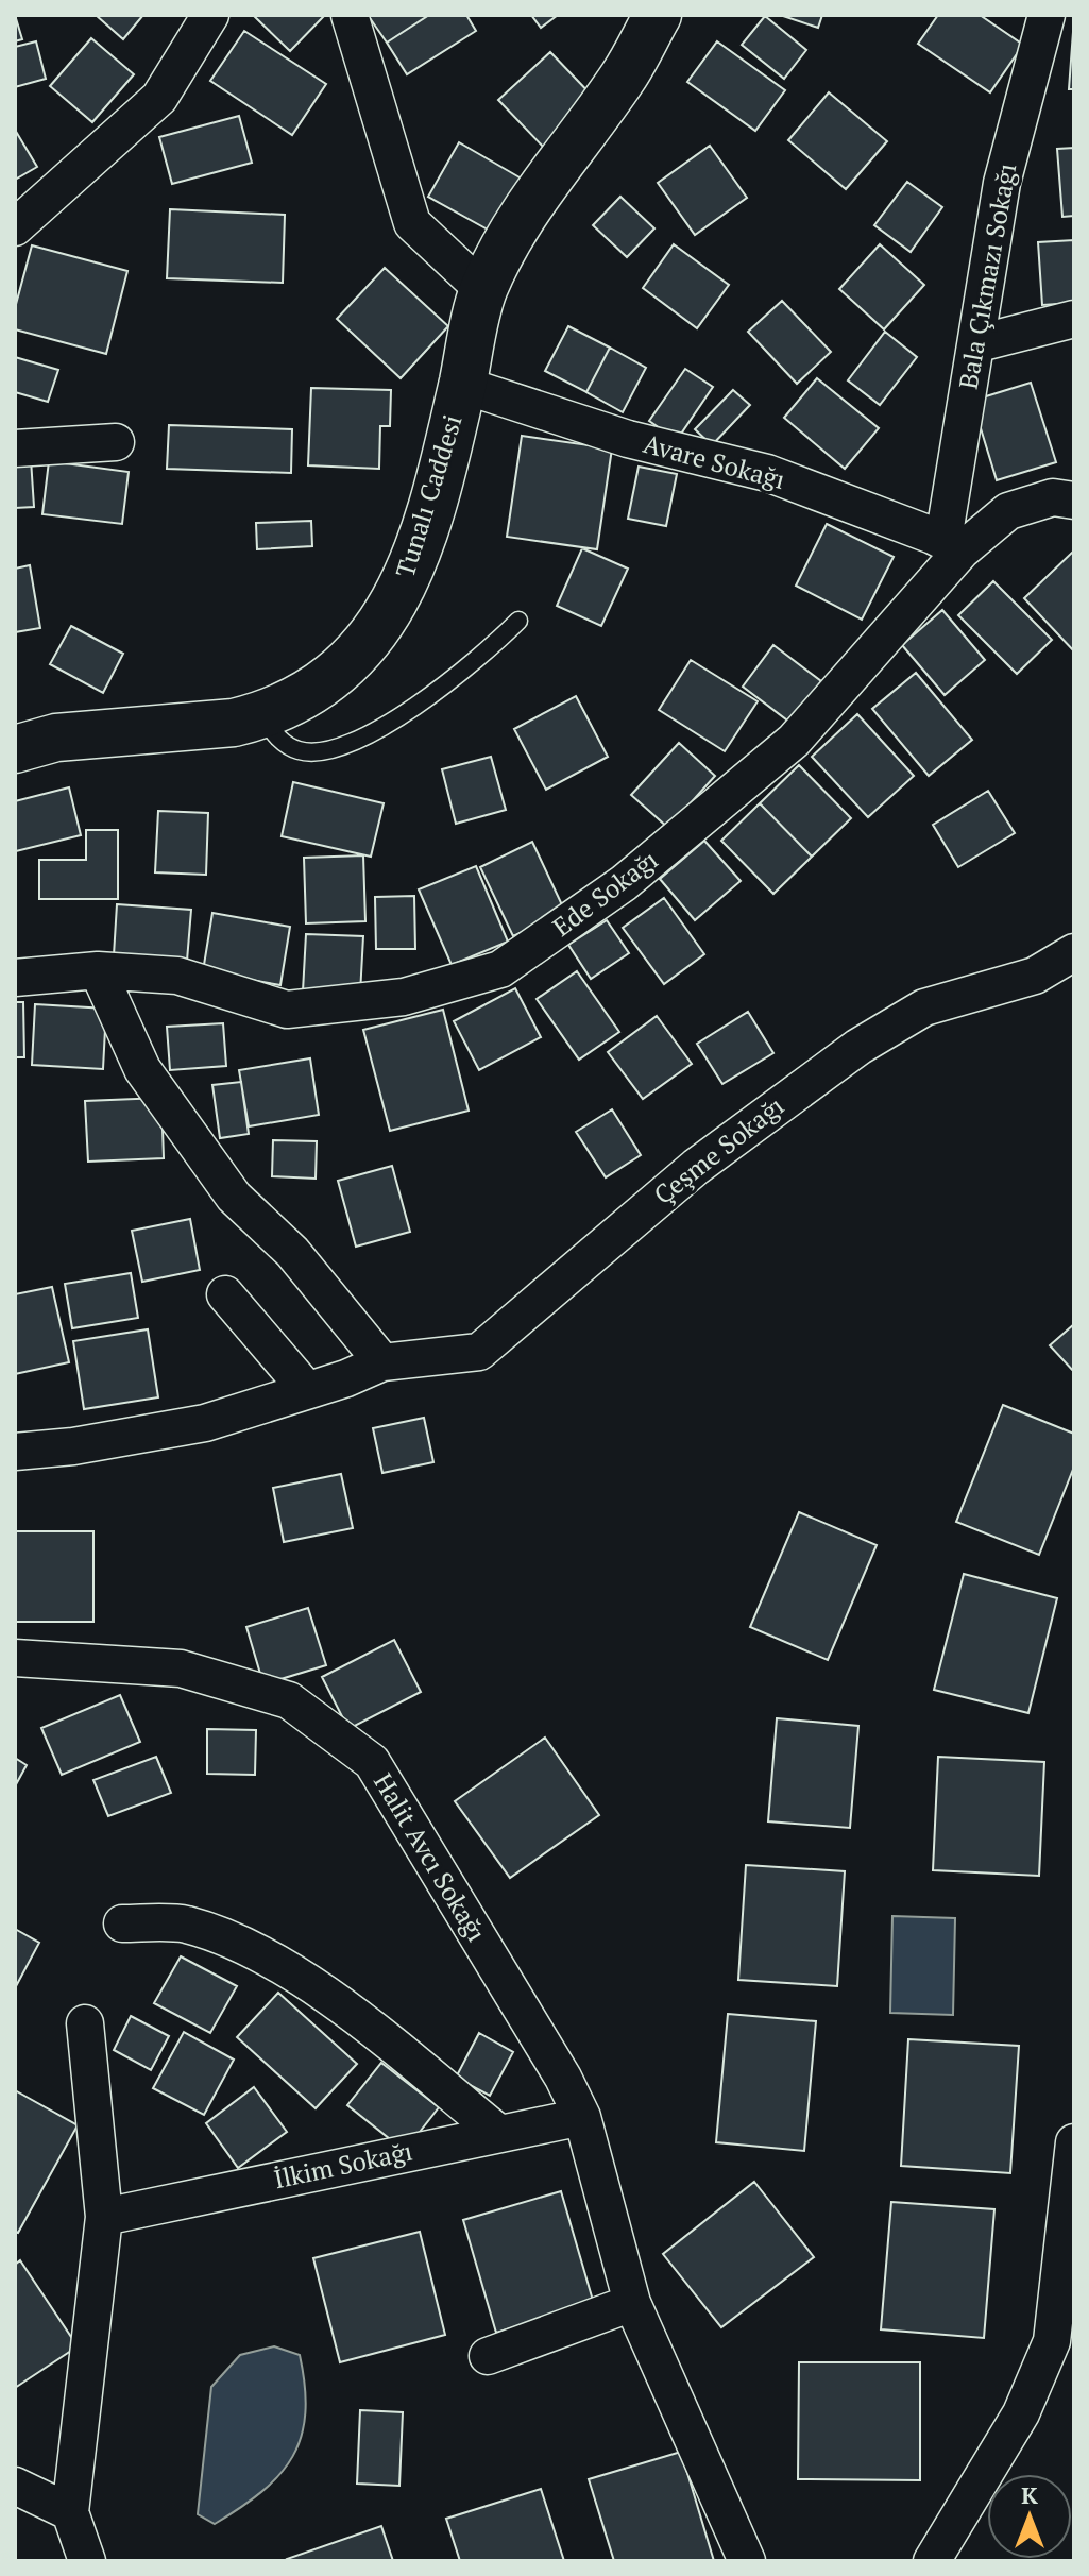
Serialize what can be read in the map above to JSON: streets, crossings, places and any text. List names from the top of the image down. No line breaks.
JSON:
{"streets":{"main road":["Tunalı Caddesi"],"street":["Bala Çıkmazı Sokağı","Avare Sokağı","Ede Sokağı","Çeşme Sokağı","Halit Avcı Sokağı","İlkim Sokağı"]},"crossings":[["Bala Çıkmazı Sokağı","Avare Sokağı"],["Bala Çıkmazı Sokağı","Ede Sokağı"],["Avare Sokağı","Tunalı Caddesi"],["Avare Sokağı","Ede Sokağı"],["Halit Avcı Sokağı","İlkim Sokağı"]],"north":"top"}
